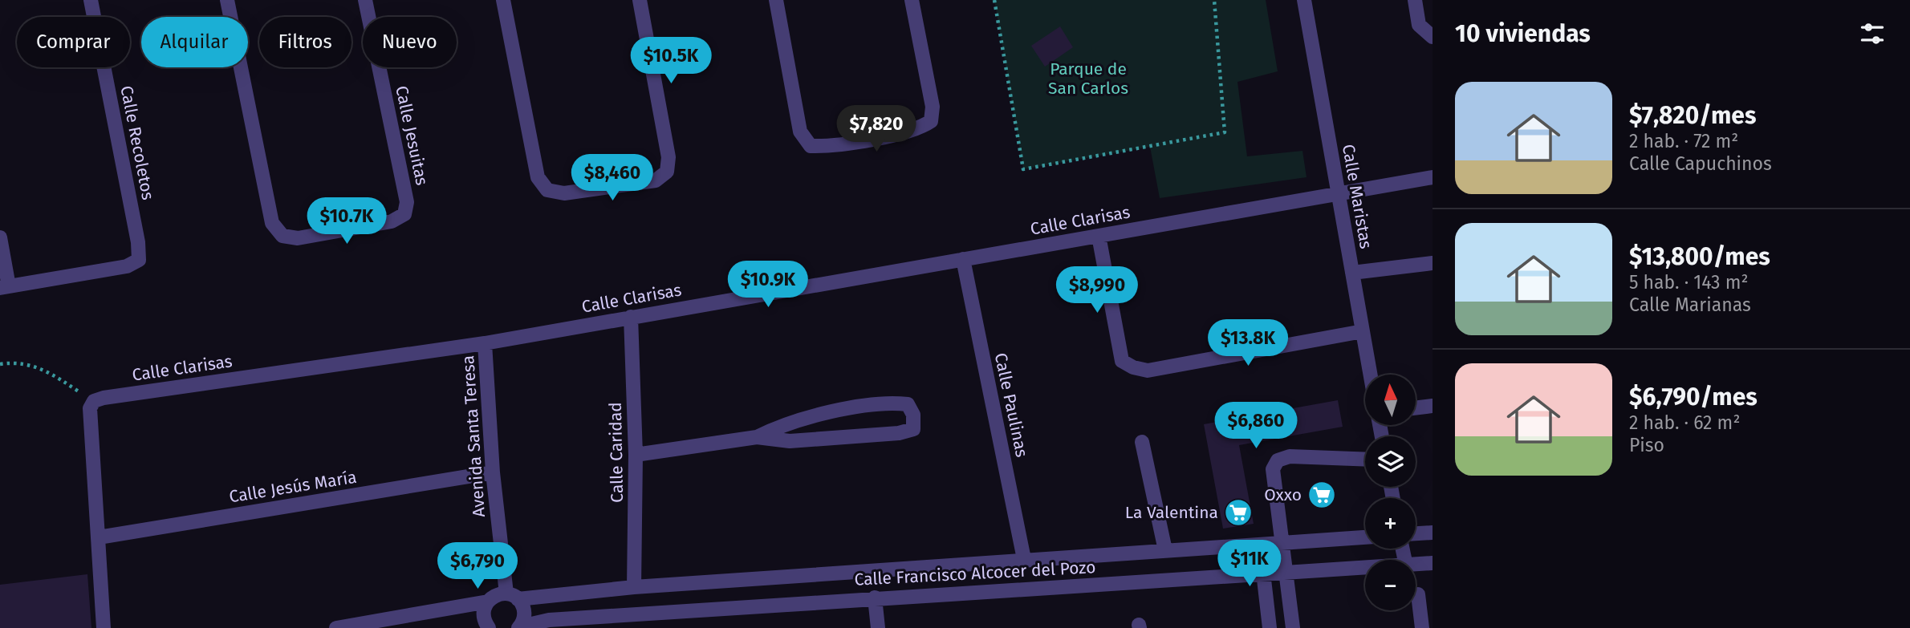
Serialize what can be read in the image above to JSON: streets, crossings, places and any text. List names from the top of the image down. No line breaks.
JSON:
{"streets":{"street":["Calle Jesuitas","Calle Recoletos","Calle Maristas","Calle Clarisas","Calle Paulinas","Avenida Santa Teresa","Calle Caridad","Calle Jesús María","Calle Francisco Alcocer del Pozo"]},"crossings":[["Calle Maristas","Calle Clarisas"],["Calle Clarisas","Calle Paulinas"],["Calle Clarisas","Avenida Santa Teresa"],["Calle Clarisas","Calle Caridad"],["Calle Paulinas","Calle Francisco Alcocer del Pozo"],["Avenida Santa Teresa","Calle Jesús María"],["Avenida Santa Teresa","Calle Francisco Alcocer del Pozo"],["Calle Caridad","Calle Francisco Alcocer del Pozo"]],"parks":["Parque de San Carlos"],"places":{"supermarket":["Oxxo","La Valentina"]},"north":"top","page":{"heading":"10 viviendas","chip":["Comprar","Alquilar","Filtros","Nuevo"],"price":["$10.5K","$7,820","$8,460","$10.7K","$10.9K","$8,990","$13.8K","$6,860","$11K","$6,790"],"list":[{"name":"$7,820/mes","note":"2 hab. · 72 m² · Calle Capuchinos"},{"name":"$13,800/mes","note":"5 hab. · 143 m² · Calle Marianas"},{"name":"$6,790/mes","note":"2 hab. · 62 m² · Piso"}],"map_buttons":["+","−"]}}
